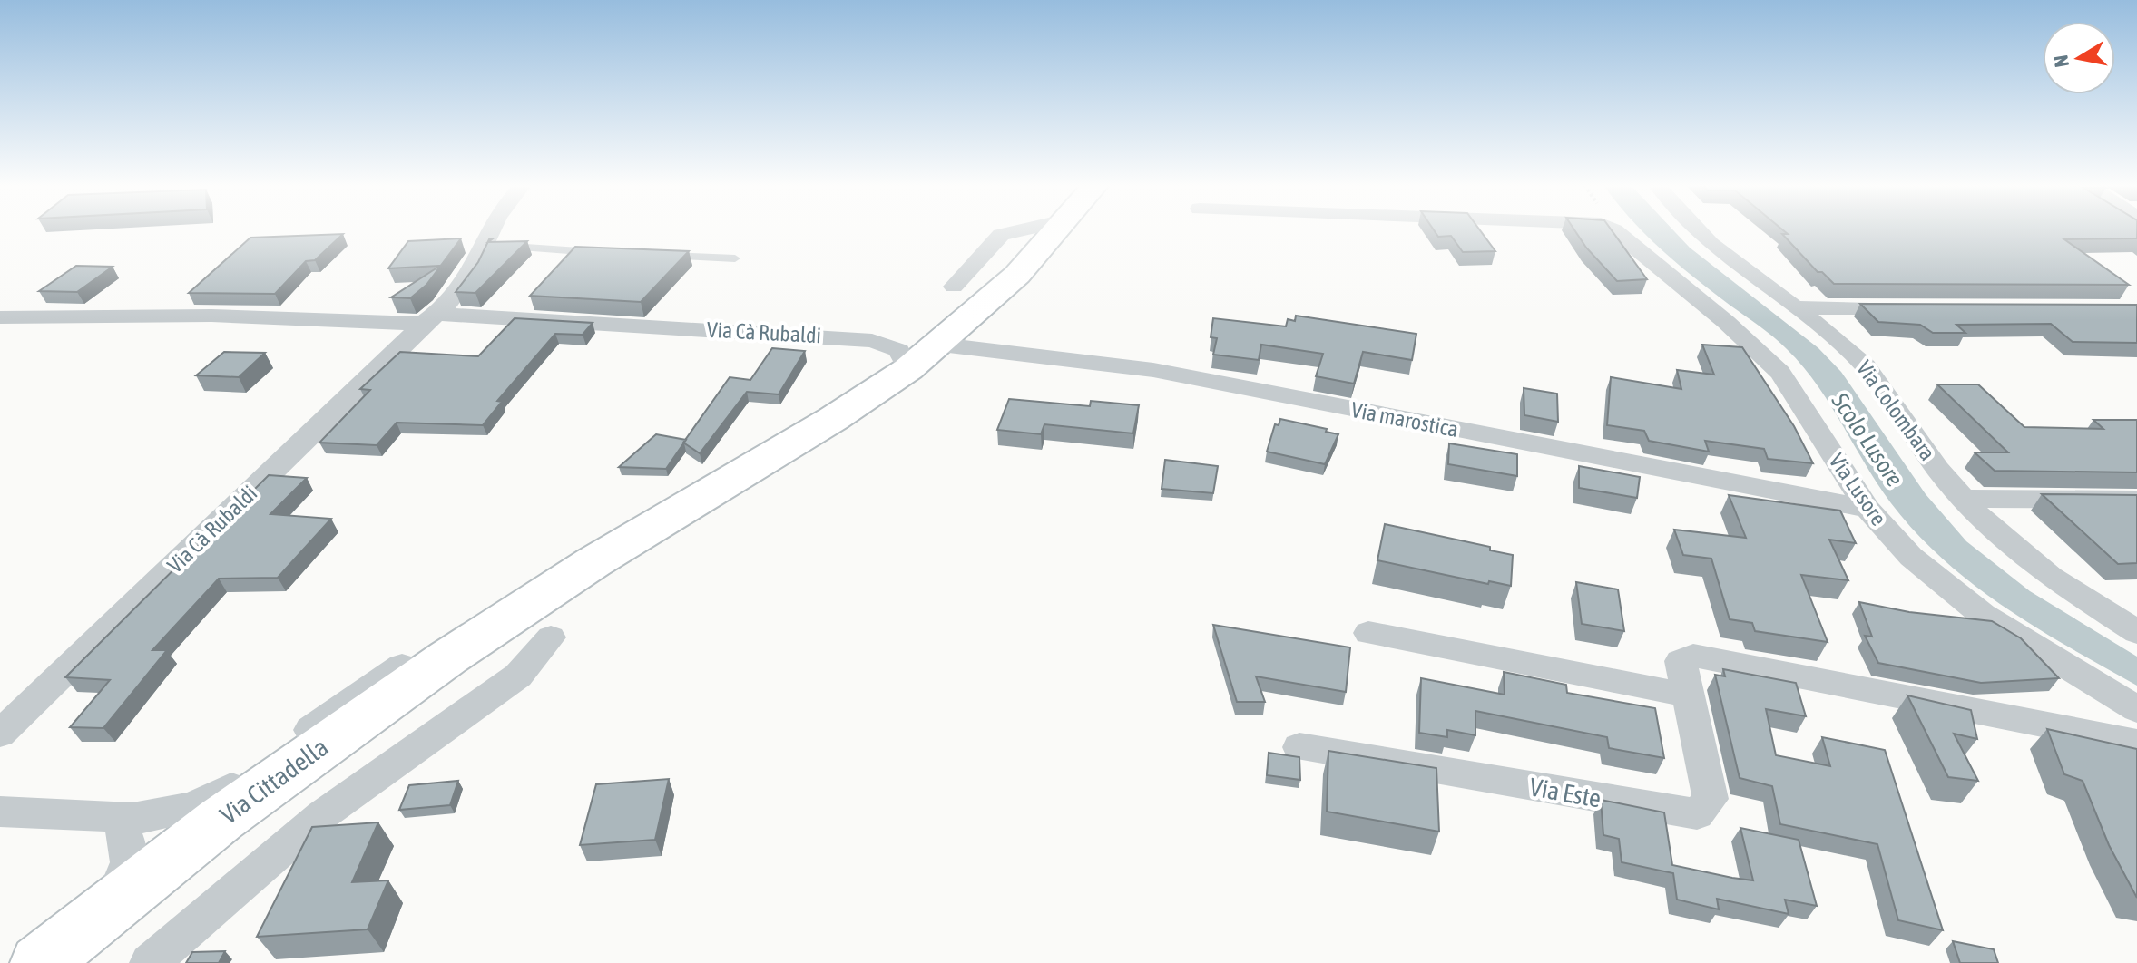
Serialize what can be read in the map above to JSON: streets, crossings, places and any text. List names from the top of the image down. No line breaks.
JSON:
{"streets":{"main road":["Via Cittadella"],"street":["Via Cà Rubaldi","Via Colombara","Via marostica","Via Lusore","Via Este"]},"crossings":[["Via Cà Rubaldi","Via Cittadella"],["Via marostica","Via Lusore"],["Via marostica","Via Cittadella"]],"water":["Scolo Lusore"],"north":"left"}
